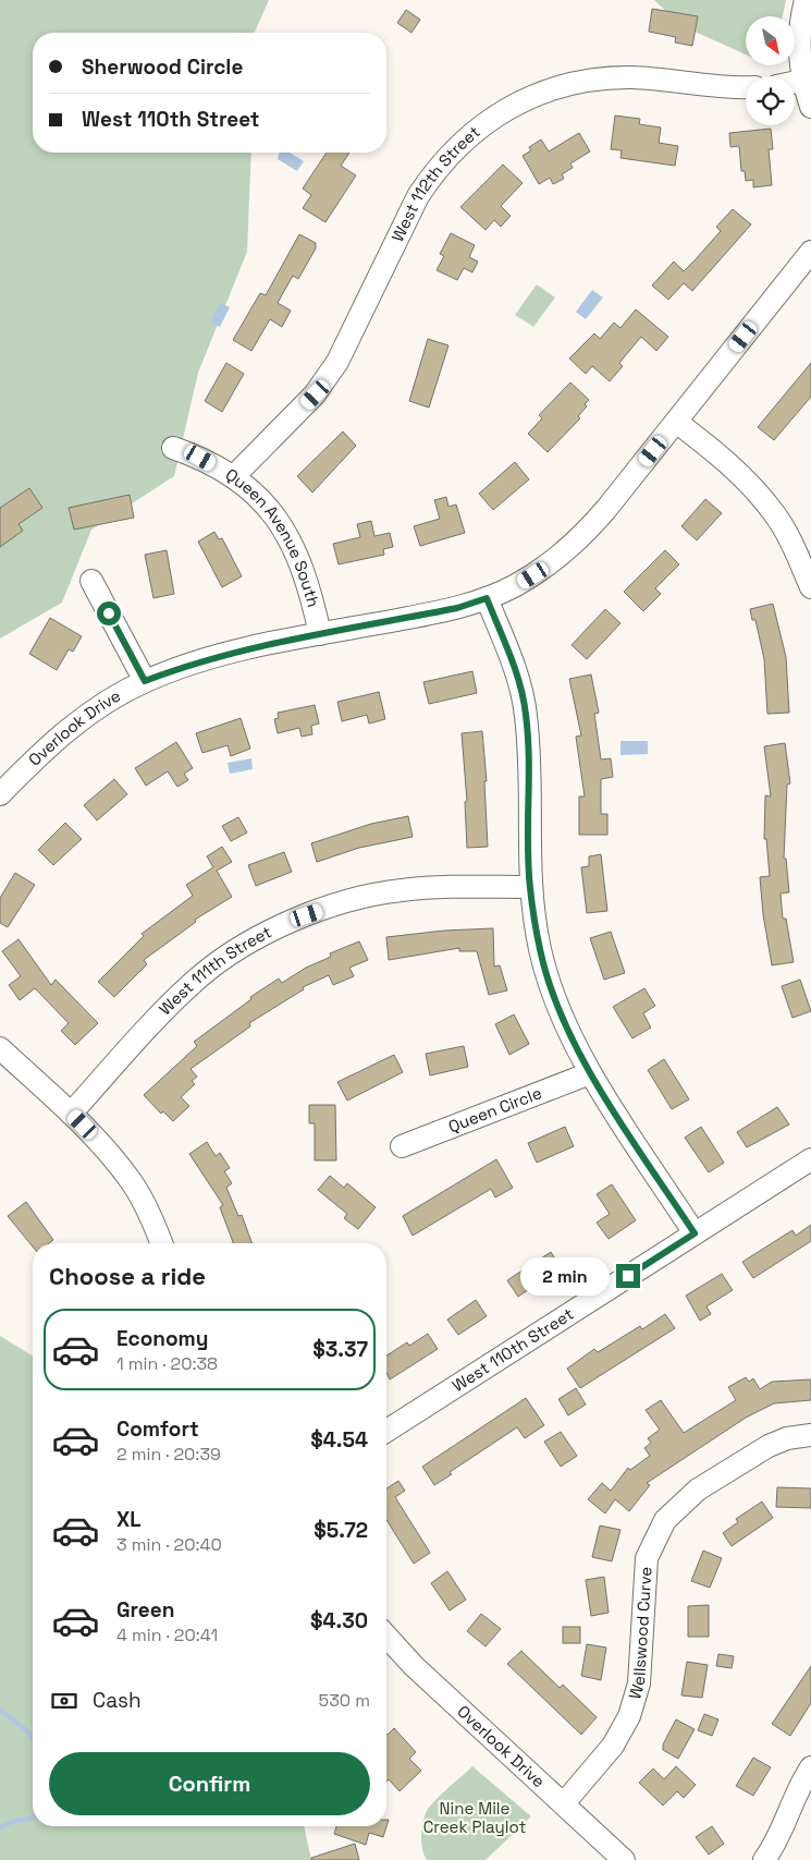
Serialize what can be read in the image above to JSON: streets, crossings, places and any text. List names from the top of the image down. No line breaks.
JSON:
{"streets":{"street":["West 112th Street","Queen Avenue South","Overlook Drive","West 111th Street","Queen Circle","West 110th Street","Wellswood Curve"]},"crossings":[["West 112th Street","Queen Avenue South"],["Queen Avenue South","Overlook Drive"],["Overlook Drive","Wellswood Curve"]],"parks":["Nine Mile Creek Playlot"],"north":"bottom right","page":{"banner":["Sherwood Circle","West 110th Street"],"heading":"Choose a ride","bubble":"2 min","list":[{"name":"Economy","note":"1 min · 20:38","value":"$3.37"},{"name":"Comfort","note":"2 min · 20:39","value":"$4.54"},{"name":"XL","note":"3 min · 20:40","value":"$5.72"},{"name":"Green","note":"4 min · 20:41","value":"$4.30"}],"pay":["Cash","530 m"],"buttons":"Confirm"}}
